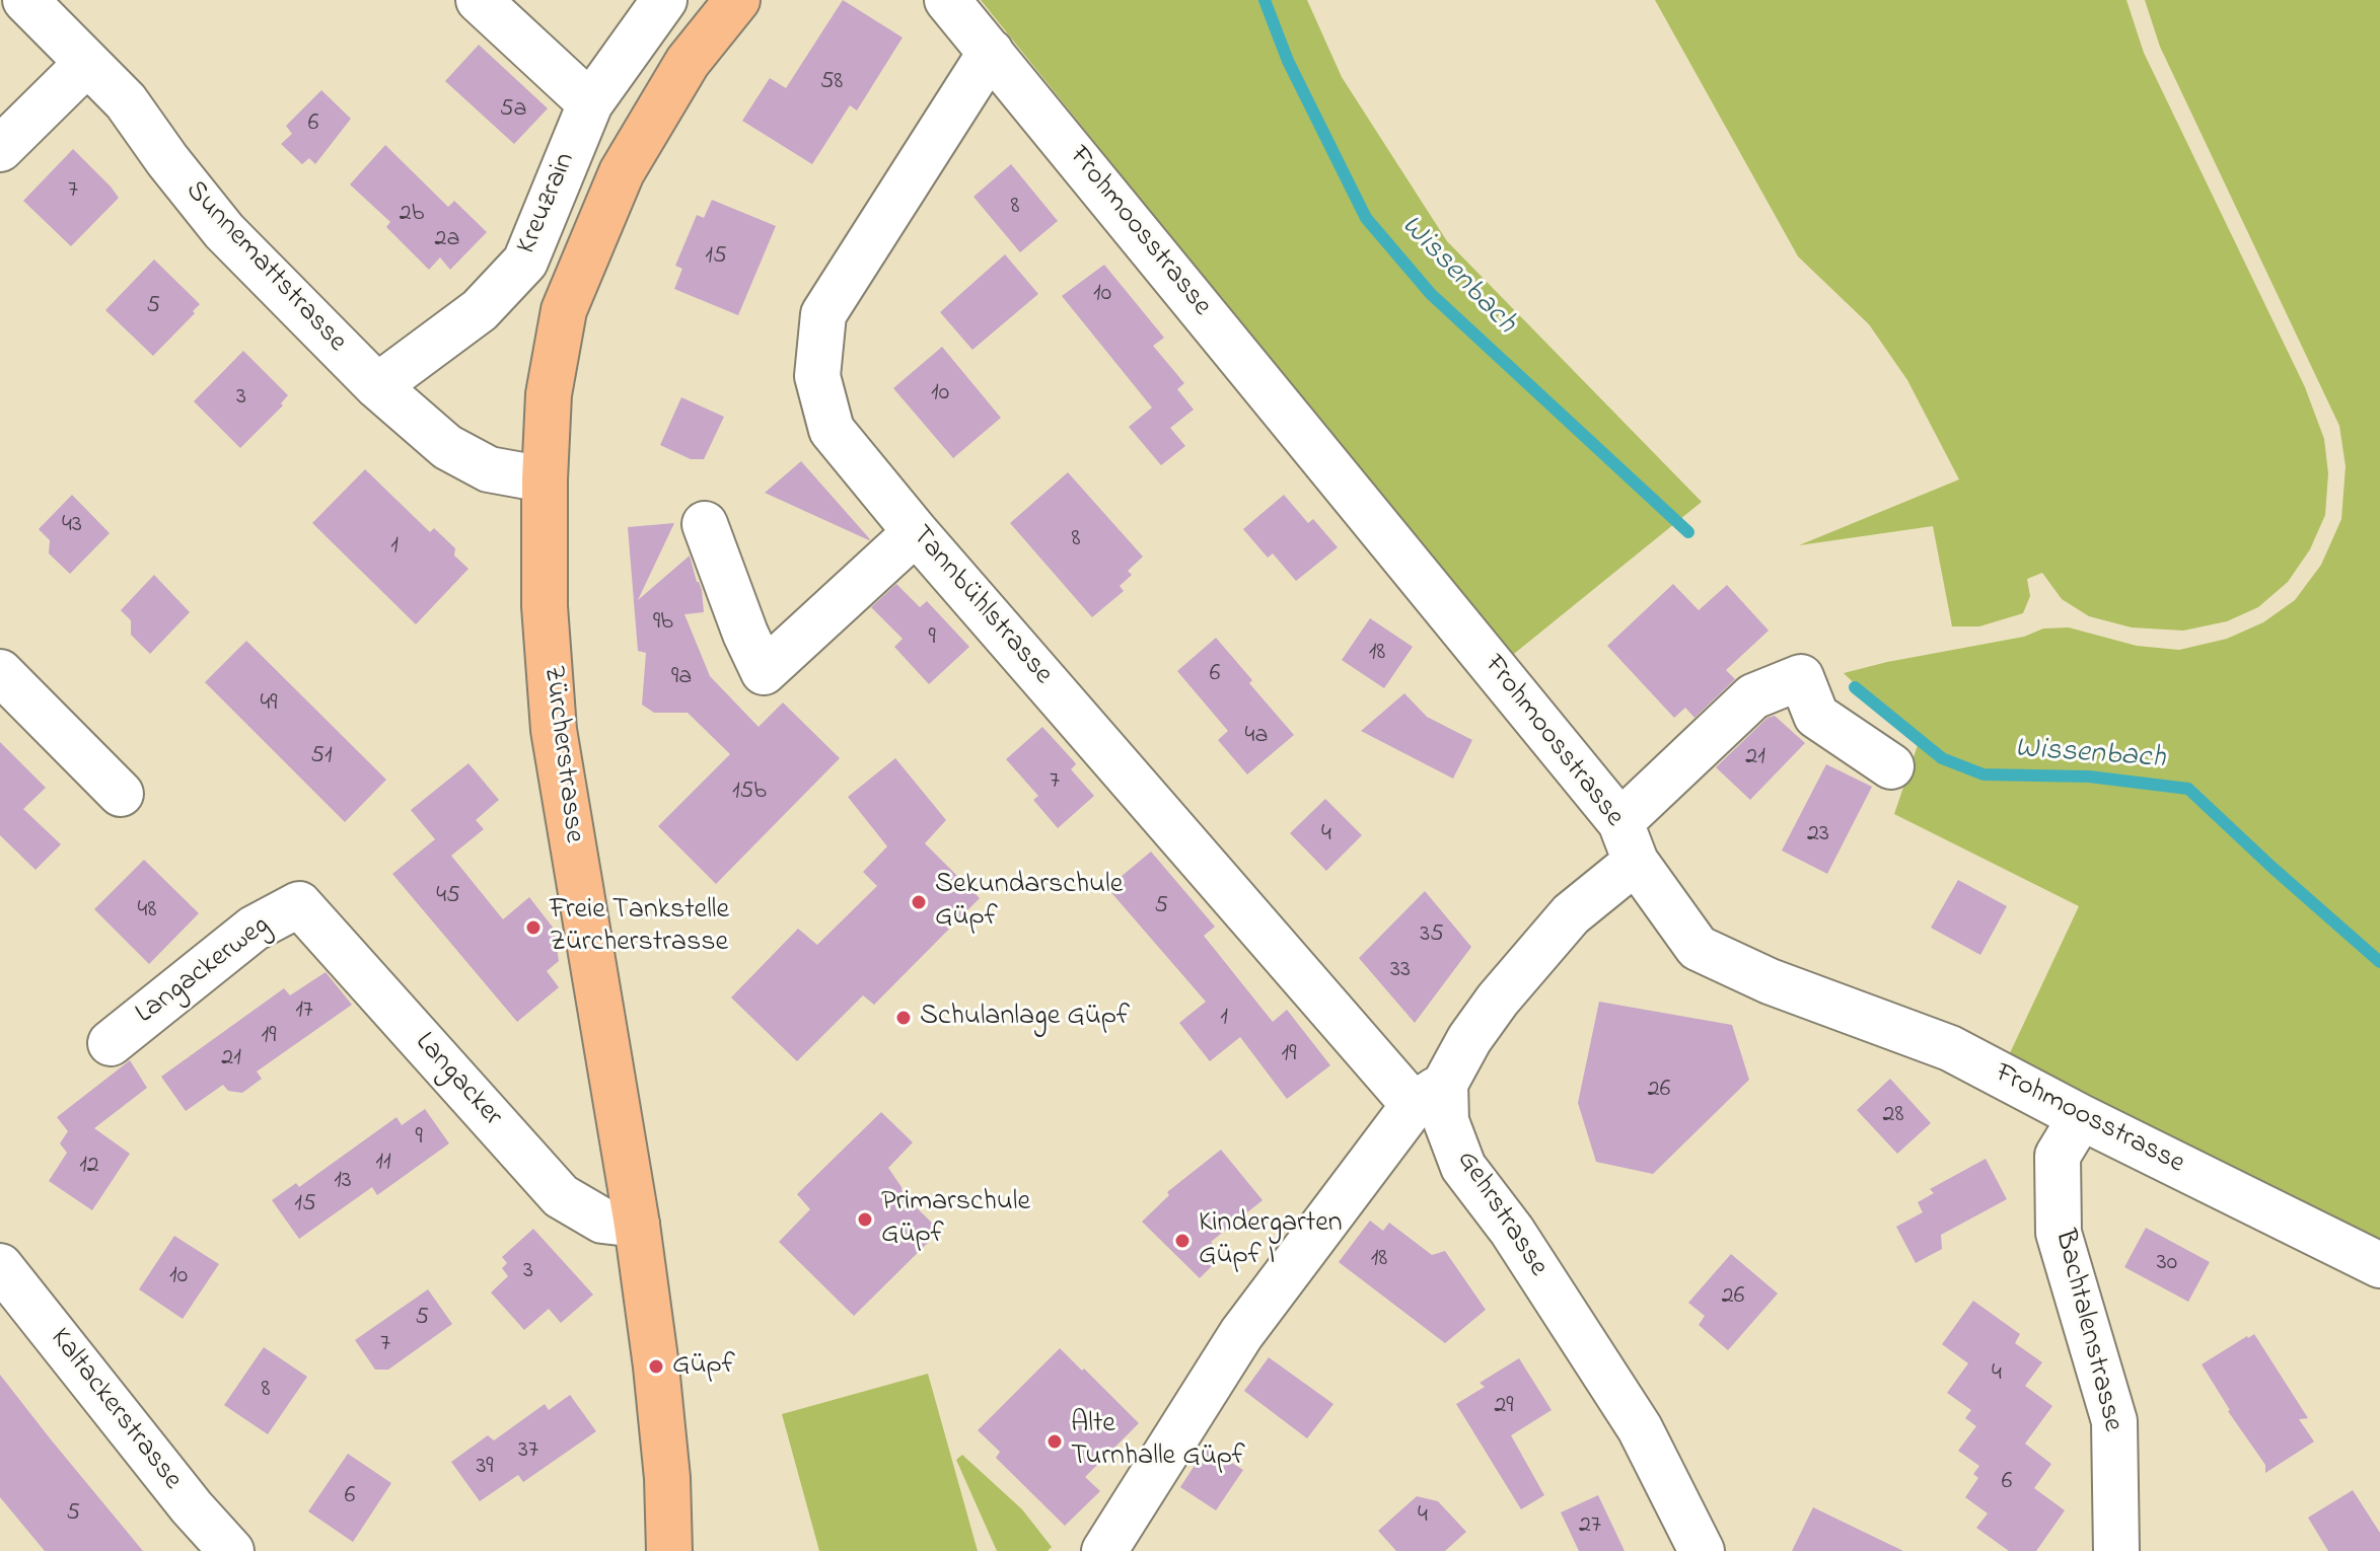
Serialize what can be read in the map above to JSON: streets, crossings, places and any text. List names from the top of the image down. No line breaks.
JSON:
{"streets":{"main road":["Zürcherstrasse"],"street":["Kreuzrain","Frohmoosstrasse","Sunnemattstrasse","Tannbühlstrasse","Langackerweg","Langacker","Gehrstrasse","Bachtalenstrasse","Kaltackerstrasse"]},"crossings":[["Kreuzrain","Sunnemattstrasse"],["Frohmoosstrasse","Tannbühlstrasse"],["Frohmoosstrasse","Bachtalenstrasse"],["Sunnemattstrasse","Zürcherstrasse"],["Tannbühlstrasse","Gehrstrasse"],["Zürcherstrasse","Langacker"],["Langackerweg","Langacker"]],"water":["Wissenbach"],"places":["Sekundarschule Güpf","Freie Tankstelle Zürcherstrasse","Schulanlage Güpf","Primarschule Güpf","Kindergarten Güpf I","Güpf","Alte Turnhalle Güpf"],"house_numbers":["58","5a","6","7","8","2b","2a","15","10","5","10","3","43","8","1","9b","9","18","6","9a","49","4a","51","21","7","15b","4","23","45","5","48","35","33","17","1","19","19","21","26","28","9","11","12","13","15","18","30","3","10","26","5","7","4","8","29","37","39","6","6","5","4","27"]}
